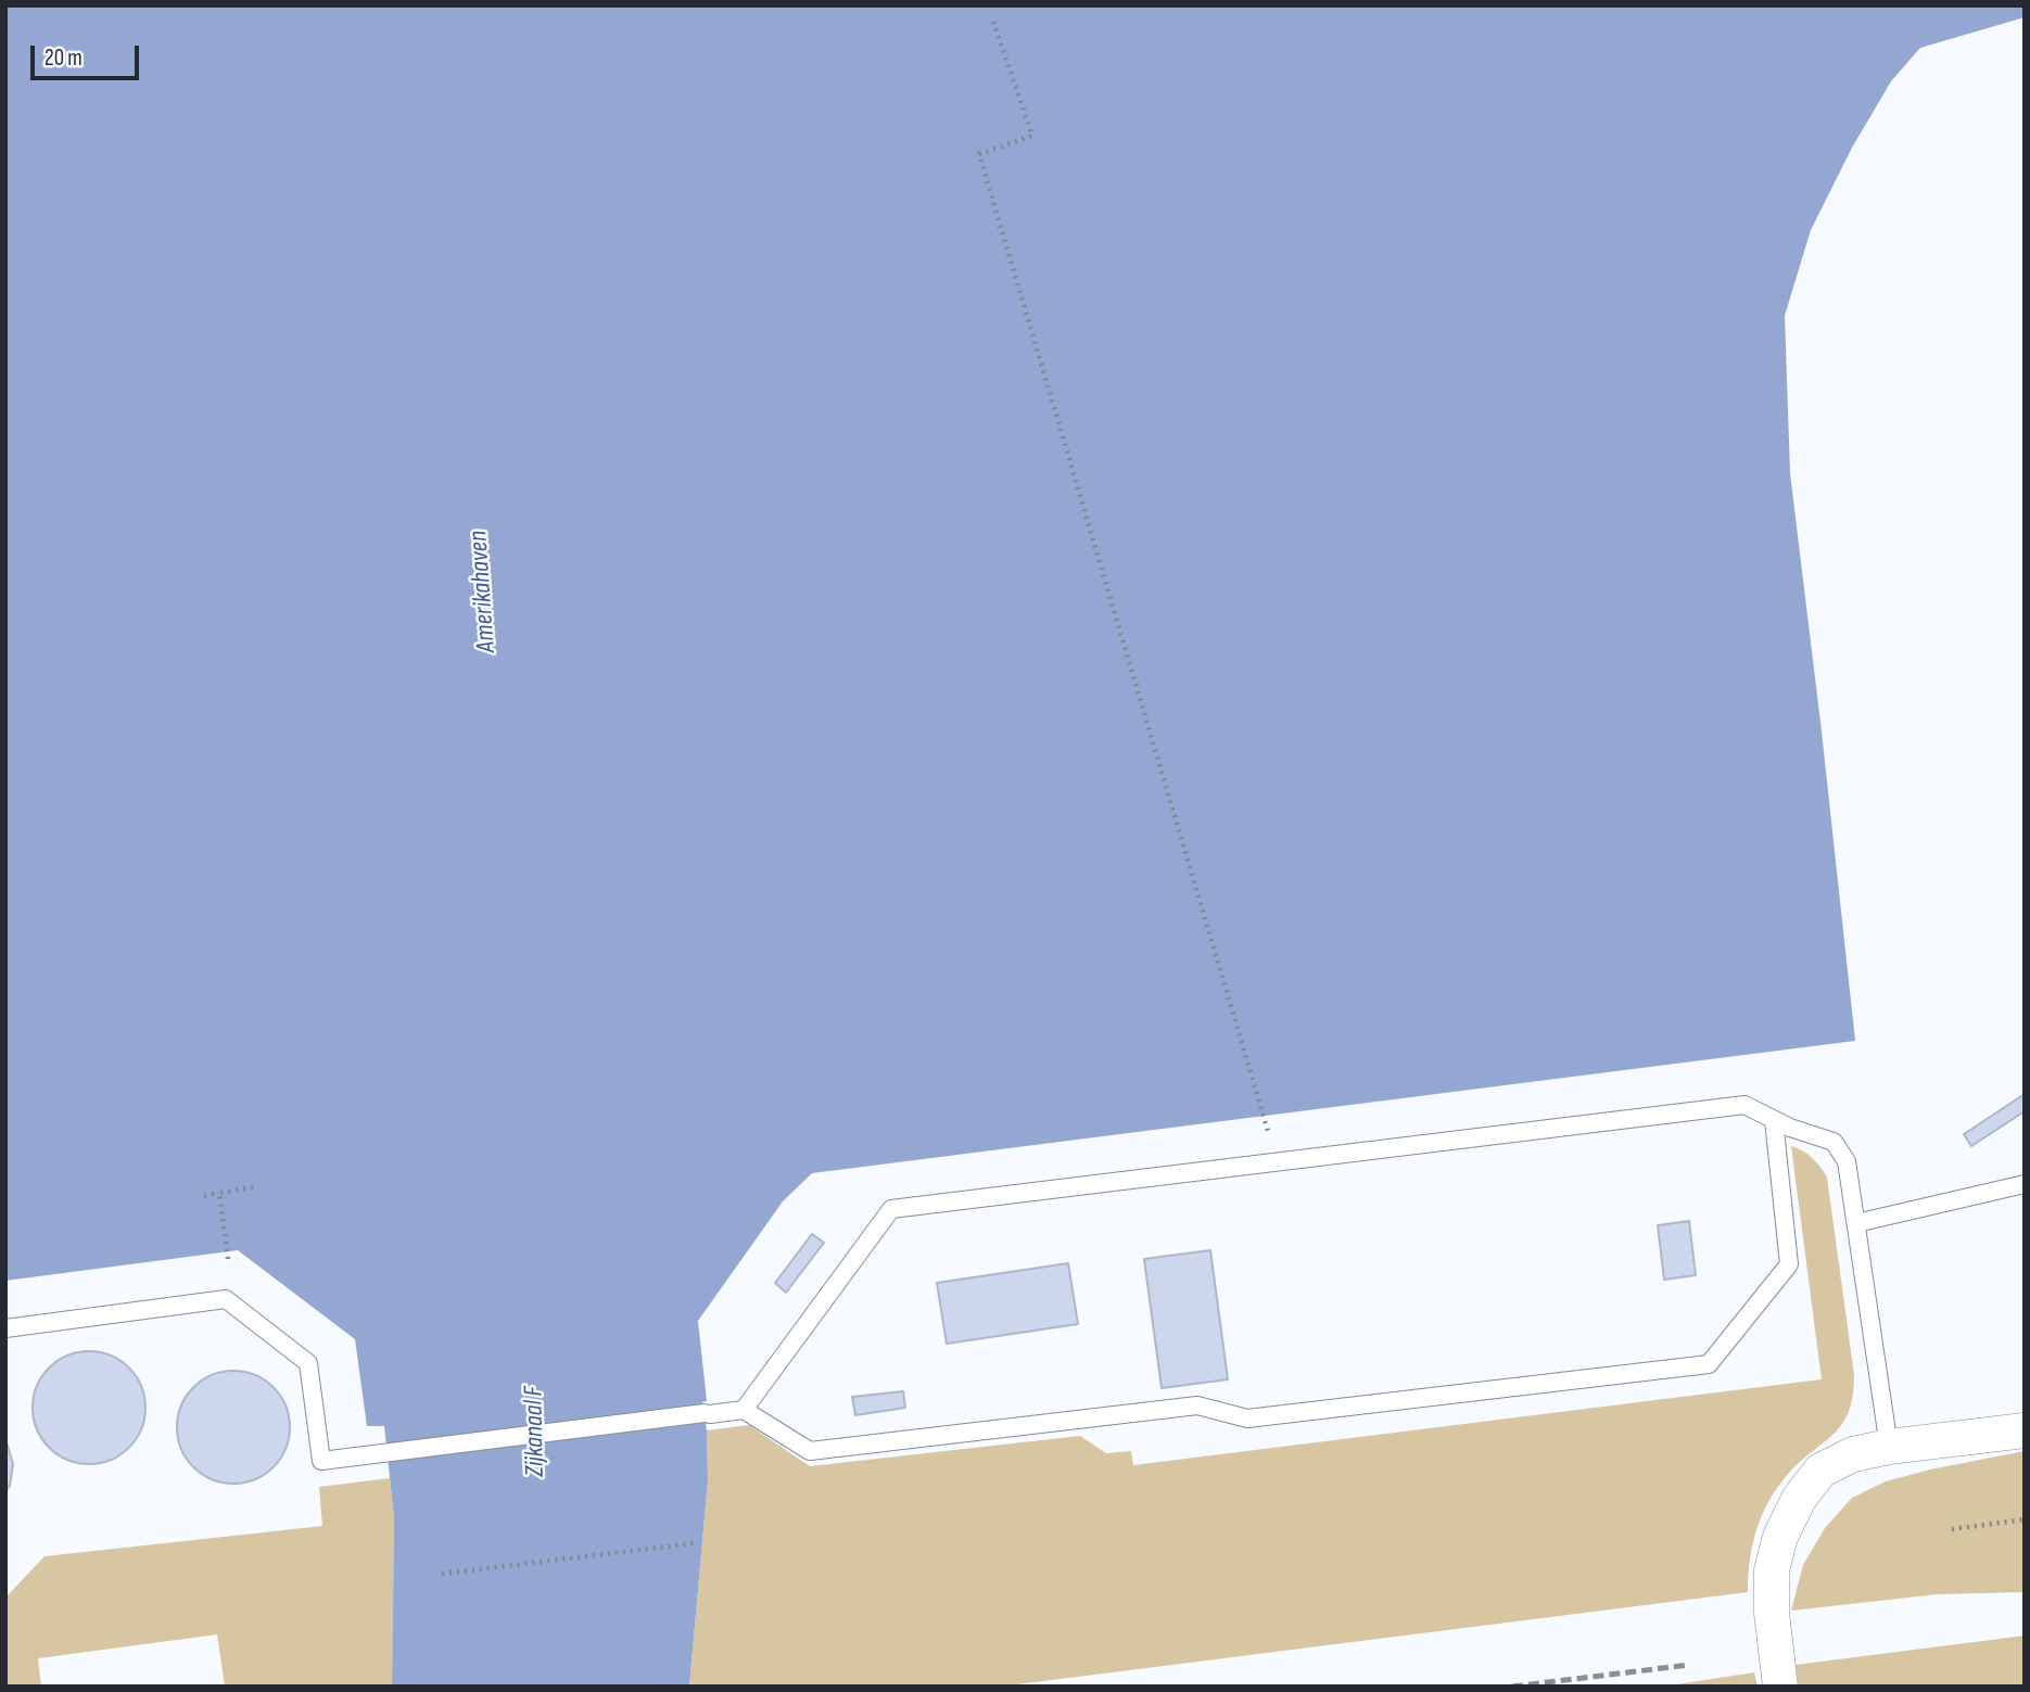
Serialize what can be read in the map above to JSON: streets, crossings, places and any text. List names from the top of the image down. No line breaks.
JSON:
{"water":["Amerikahaven","Zijkanaal F"],"scale_bar":"20 m"}
